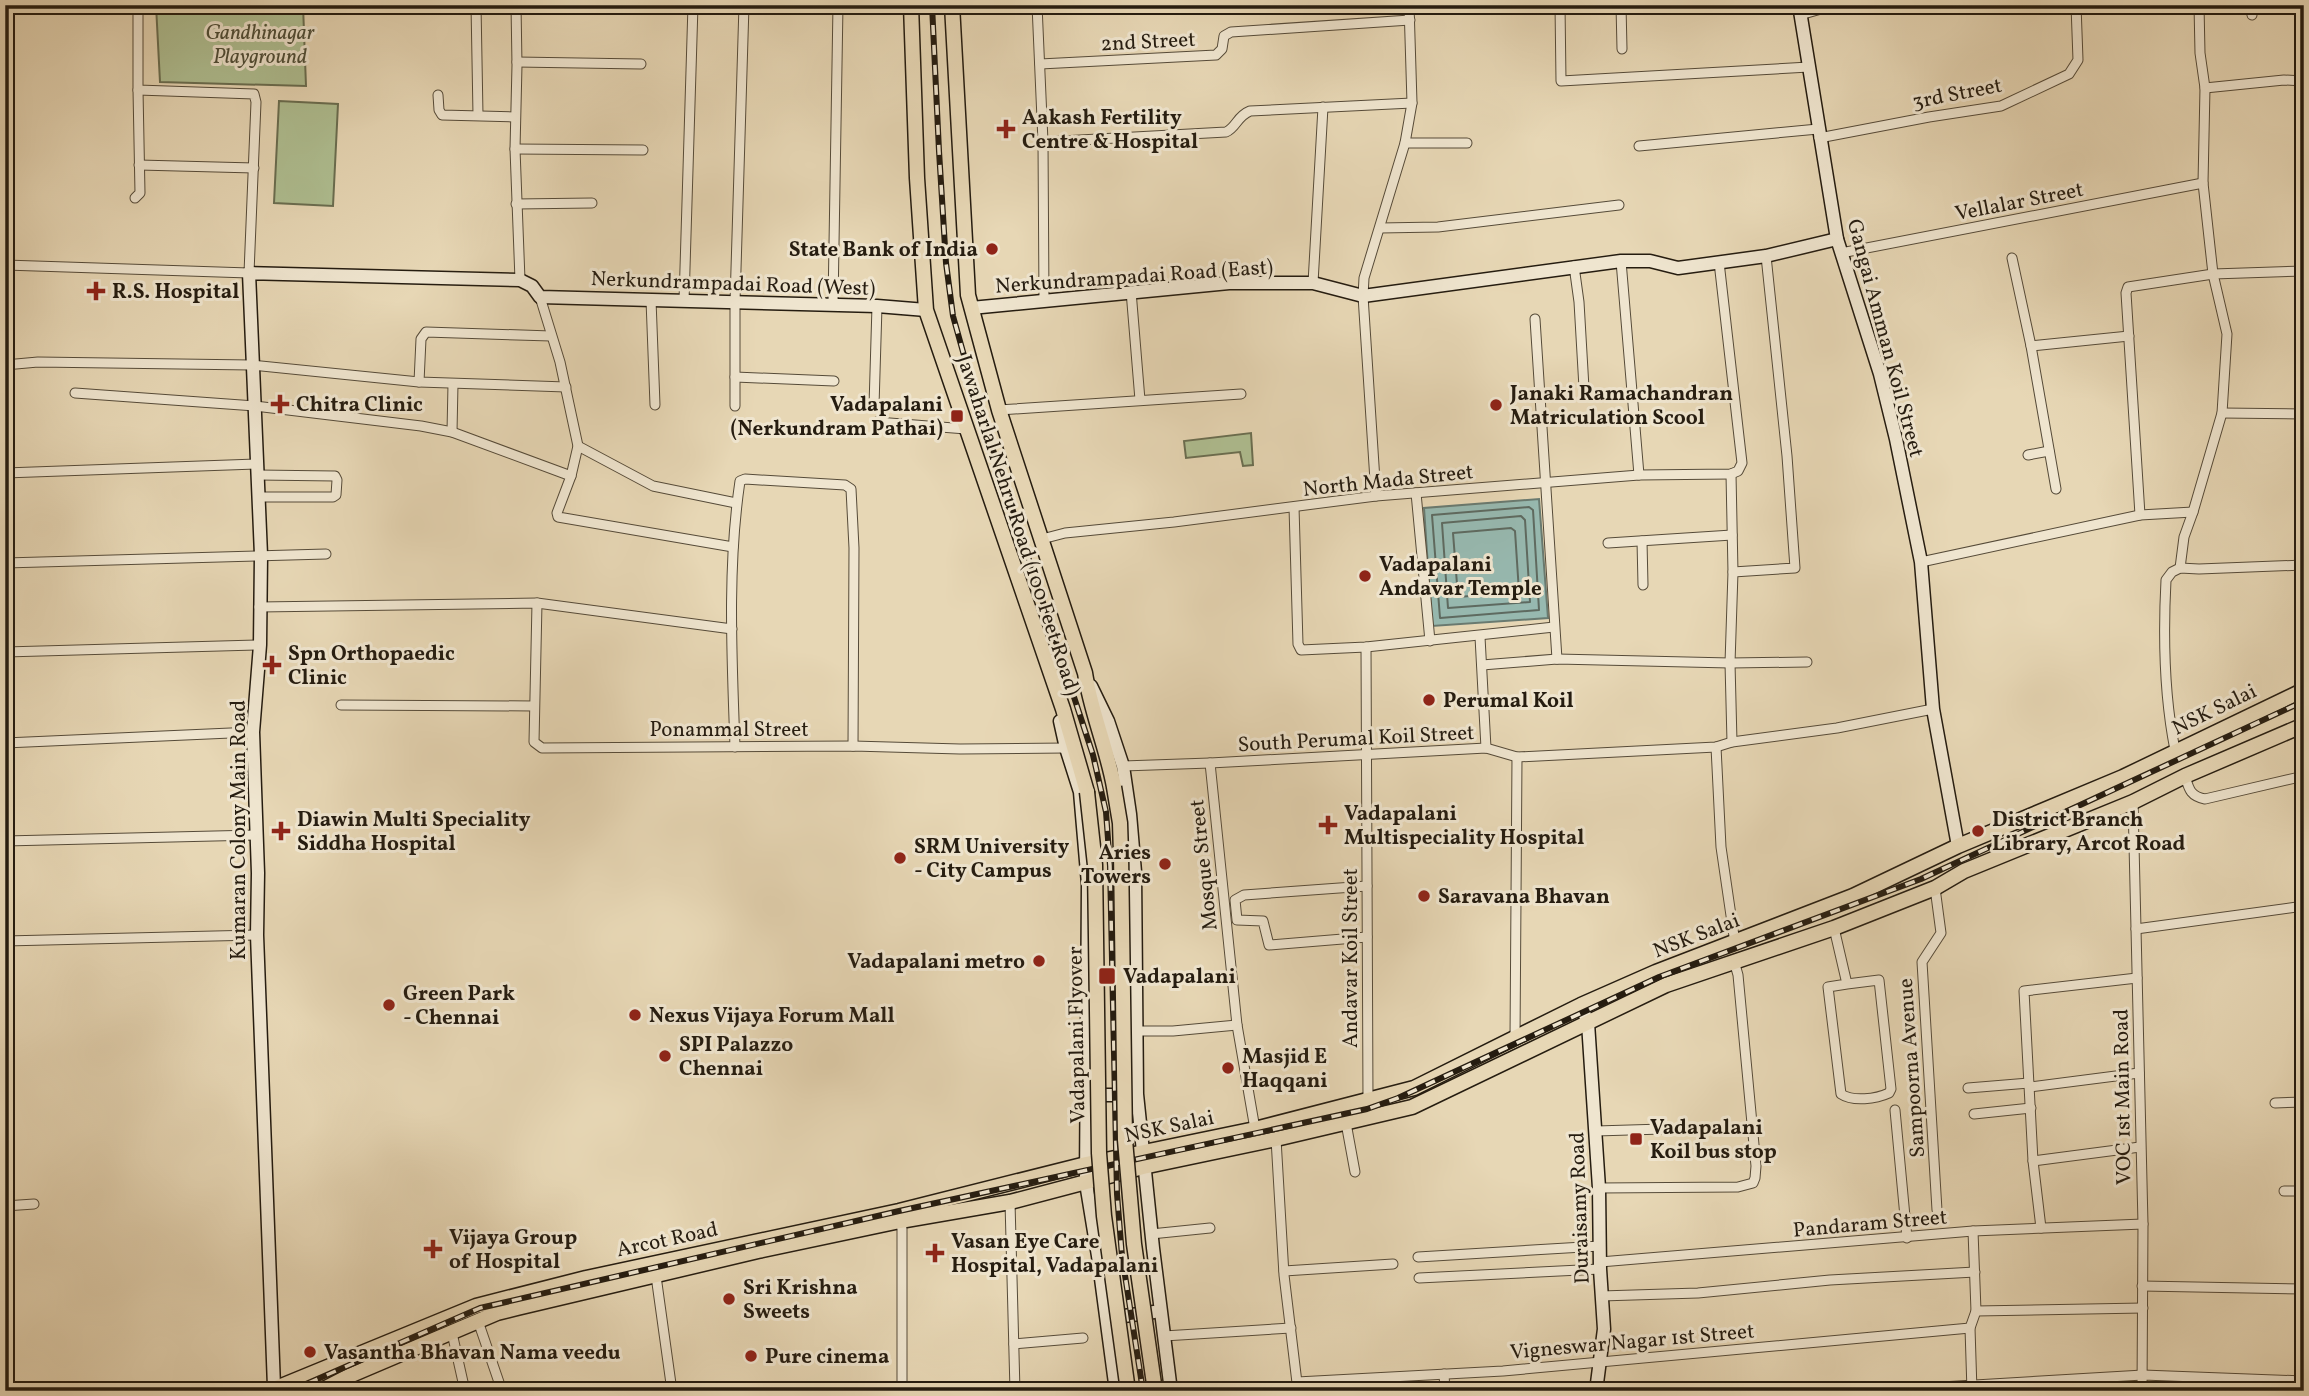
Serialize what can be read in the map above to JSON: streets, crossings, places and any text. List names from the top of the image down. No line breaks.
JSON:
{"streets":{"main road":["Jawaharlal Nehru Road (100 Feet Road)","NSK Salai","Vadapalani Flyover","Arcot Road"],"street":["2nd Street","3rd Street","Vellalar Street","Nerkundrampadai Road (East)","Nerkundrampadai Road (West)","Gangai Amman Koil Street","North Mada Street","Ponammal Street","South Perumal Koil Street","Kumaran Colony Main Road","Mosque Street","Andavar Koil Street","Sampoorna Avenue","VOC 1st Main Road","Duraisamy Road","Pandaram Street","Vigneswar Nagar 1st Street"]},"crossings":[["3rd Street","Gangai Amman Koil Street"],["Vellalar Street","Gangai Amman Koil Street"],["Nerkundrampadai Road (East)","Gangai Amman Koil Street"],["Nerkundrampadai Road (East)","Jawaharlal Nehru Road (100 Feet Road)"],["Nerkundrampadai Road (West)","Jawaharlal Nehru Road (100 Feet Road)"],["Gangai Amman Koil Street","NSK Salai"],["Gangai Amman Koil Street","South Perumal Koil Street"],["North Mada Street","Jawaharlal Nehru Road (100 Feet Road)"],["Jawaharlal Nehru Road (100 Feet Road)","NSK Salai"],["Jawaharlal Nehru Road (100 Feet Road)","Ponammal Street"],["Jawaharlal Nehru Road (100 Feet Road)","South Perumal Koil Street"],["Jawaharlal Nehru Road (100 Feet Road)","Vadapalani Flyover"],["Jawaharlal Nehru Road (100 Feet Road)","Arcot Road"],["NSK Salai","Mosque Street"],["NSK Salai","Andavar Koil Street"],["NSK Salai","Duraisamy Road"],["NSK Salai","Arcot Road"],["South Perumal Koil Street","Mosque Street"],["South Perumal Koil Street","Andavar Koil Street"],["Kumaran Colony Main Road","Arcot Road"],["VOC 1st Main Road","Pandaram Street"],["Duraisamy Road","Pandaram Street"],["Duraisamy Road","Vigneswar Nagar 1st Street"]],"parks":["Gandhinagar Playground"],"places":{"health":["Aakash Fertility Centre & Hospital","R.S. Hospital","Chitra Clinic","Spn Orthopaedic Clinic","Vadapalani Multispeciality Hospital","Diawin Multi Speciality Siddha Hospital","Vijaya Group of Hospital","Vasan Eye Care Hospital, Vadapalani"],"other":["State Bank of India","Janaki Ramachandran Matriculation Scool","Vadapalani Andavar Temple","Perumal Koil","District Branch Library, Arcot Road","SRM University - City Campus","Aries Towers","Saravana Bhavan","Vadapalani metro","Green Park - Chennai","Nexus Vijaya Forum Mall","SPI Palazzo Chennai","Masjid E Haqqani","Sri Krishna Sweets","Vasantha Bhavan Nama veedu","Pure cinema"],"transit":["Vadapalani (Nerkundram Pathai)","Vadapalani","Vadapalani Koil bus stop"]}}
